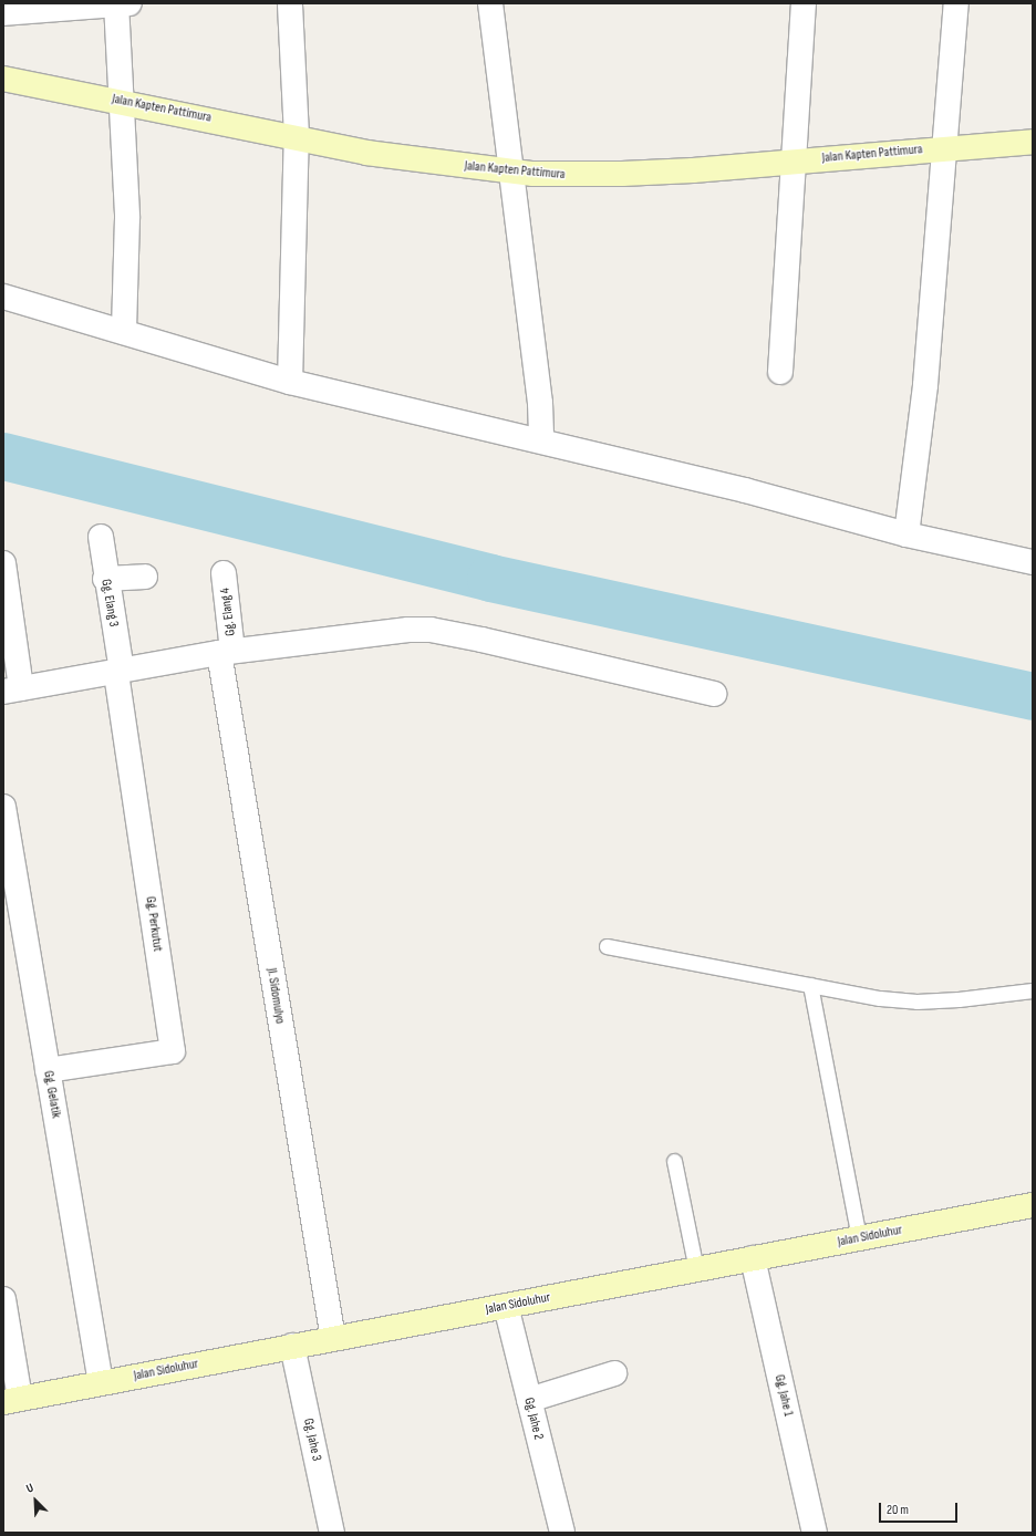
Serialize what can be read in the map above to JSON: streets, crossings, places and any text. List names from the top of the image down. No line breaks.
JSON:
{"streets":{"main road":["Jalan Kapten Pattimura","Jalan Sidoluhur"],"street":["Gg. Elang 3","Gg. Elang 4","Gg. Perkutut","Jl. Sidomulyo","Gg. Gelatik","Gg. Jahe 1","Gg. Jahe 2","Gg. Jahe 3"]},"crossings":[["Gg. Elang 3","Gg. Perkutut"],["Gg. Elang 4","Jl. Sidomulyo"],["Gg. Perkutut","Gg. Gelatik"],["Jl. Sidomulyo","Jalan Sidoluhur"],["Gg. Gelatik","Jalan Sidoluhur"],["Jalan Sidoluhur","Gg. Jahe 1"],["Jalan Sidoluhur","Gg. Jahe 2"],["Jalan Sidoluhur","Gg. Jahe 3"]],"scale_bar":"20 m","north":"top left"}
